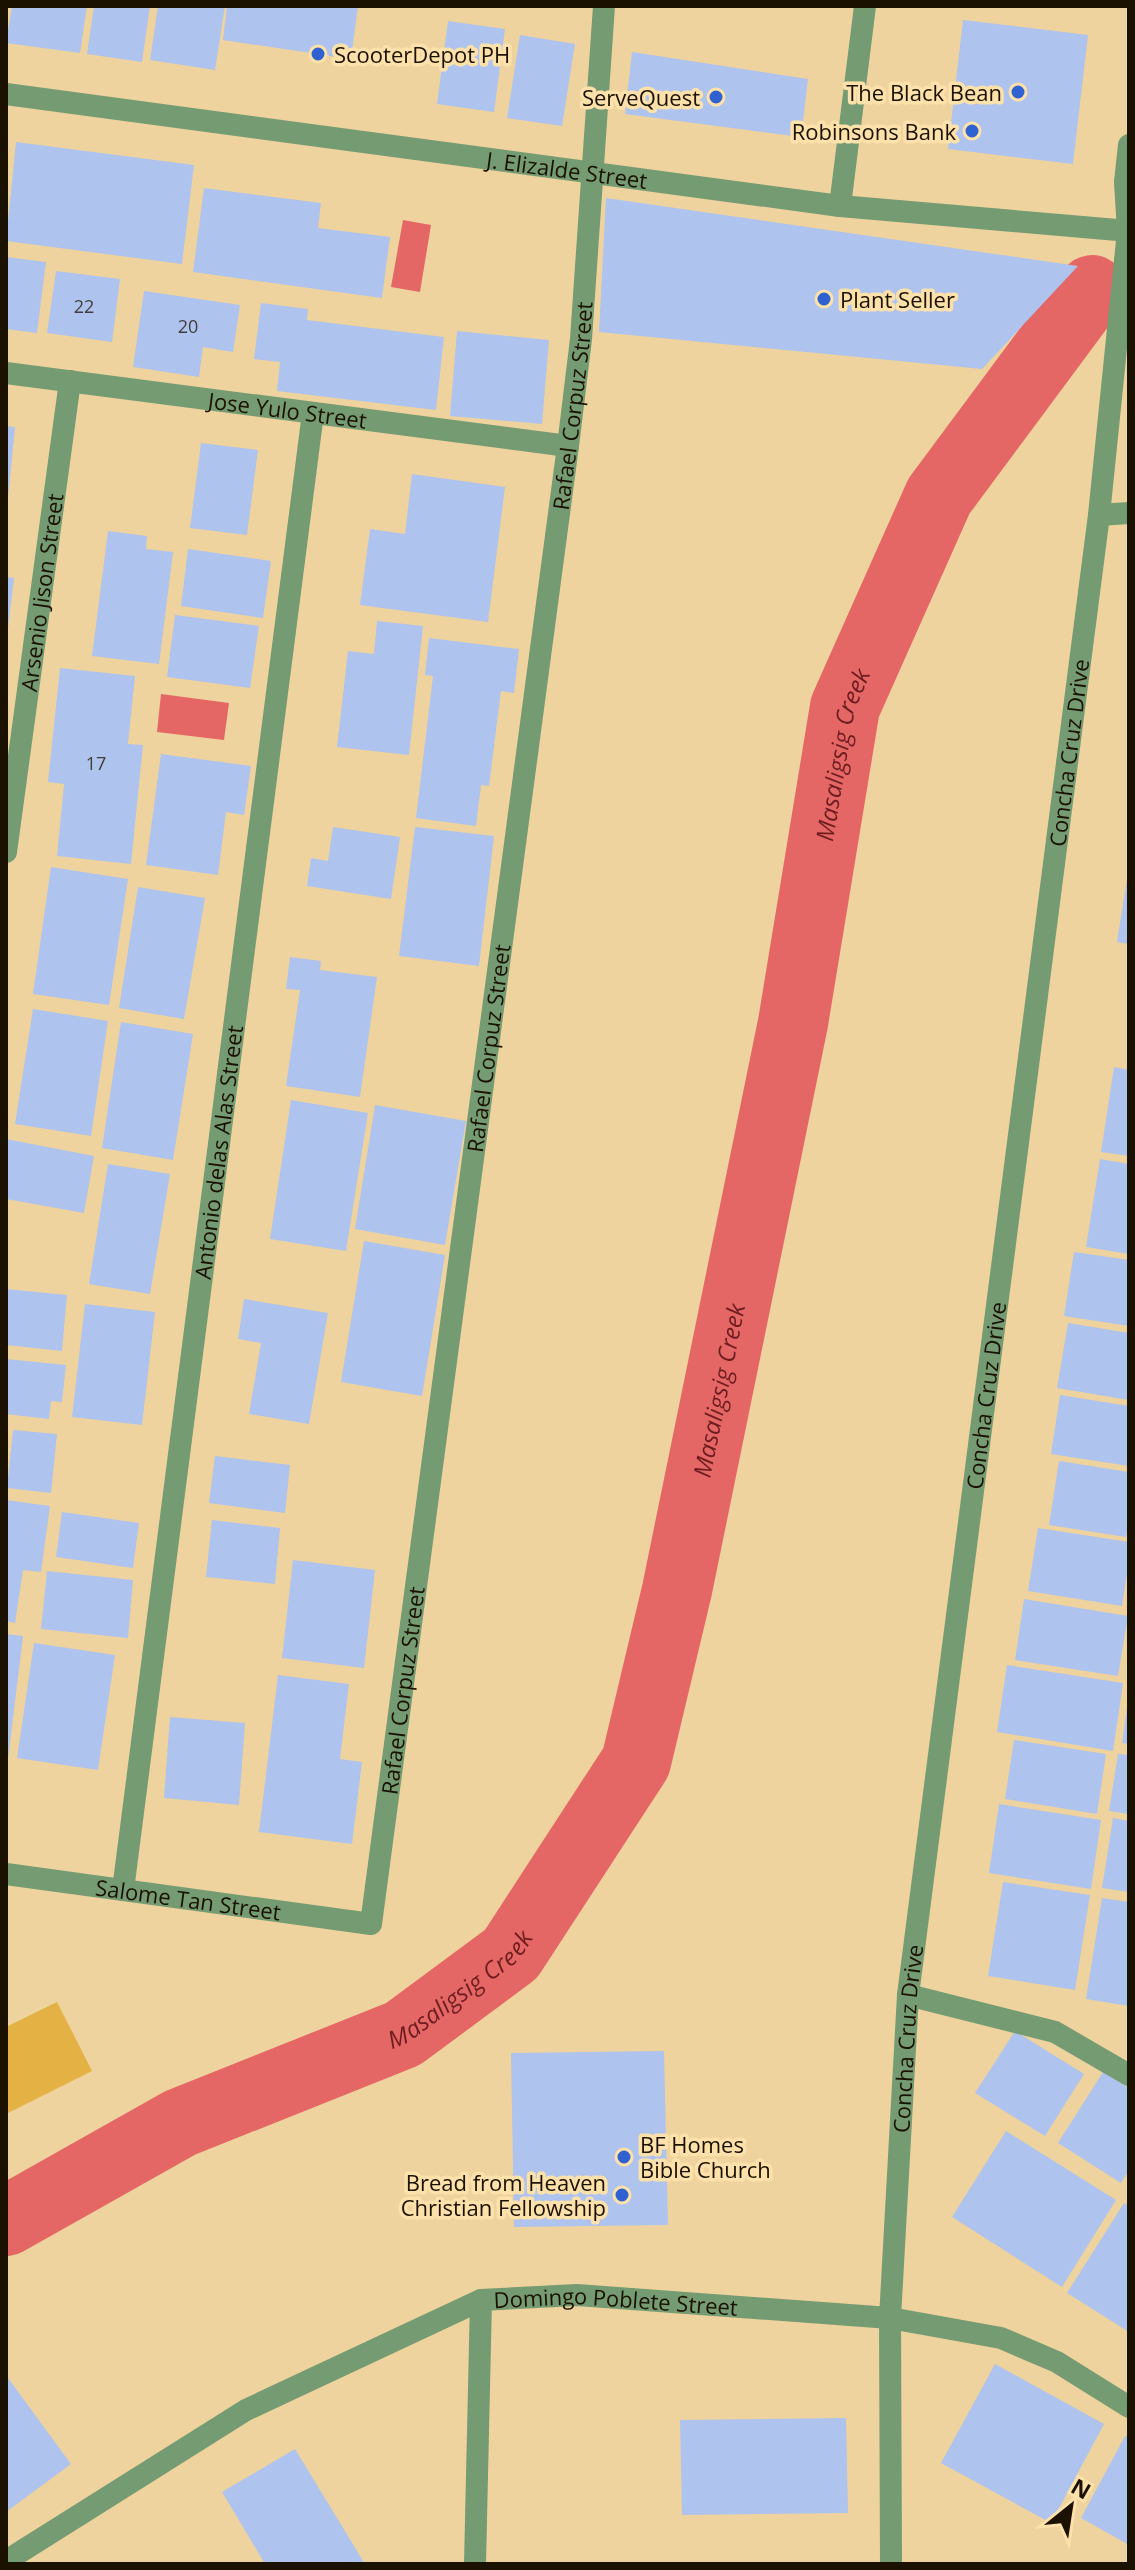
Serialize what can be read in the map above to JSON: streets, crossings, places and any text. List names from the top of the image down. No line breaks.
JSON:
{"streets":{"street":["J. Elizalde Street","Rafael Corpuz Street","Jose Yulo Street","Arsenio Jison Street","Concha Cruz Drive","Antonio delas Alas Street","Salome Tan Street","Domingo Poblete Street"]},"crossings":[["J. Elizalde Street","Rafael Corpuz Street"],["J. Elizalde Street","Concha Cruz Drive"],["Rafael Corpuz Street","Jose Yulo Street"],["Rafael Corpuz Street","Salome Tan Street"],["Jose Yulo Street","Arsenio Jison Street"],["Jose Yulo Street","Antonio delas Alas Street"],["Concha Cruz Drive","Domingo Poblete Street"],["Antonio delas Alas Street","Salome Tan Street"]],"water":["Masaligsig Creek"],"places":["ScooterDepot PH","The Black Bean","ServeQuest","Robinsons Bank","Plant Seller","BF Homes Bible Church","Bread from Heaven Christian Fellowship"],"house_numbers":["22","20","17"],"north":"top right"}
